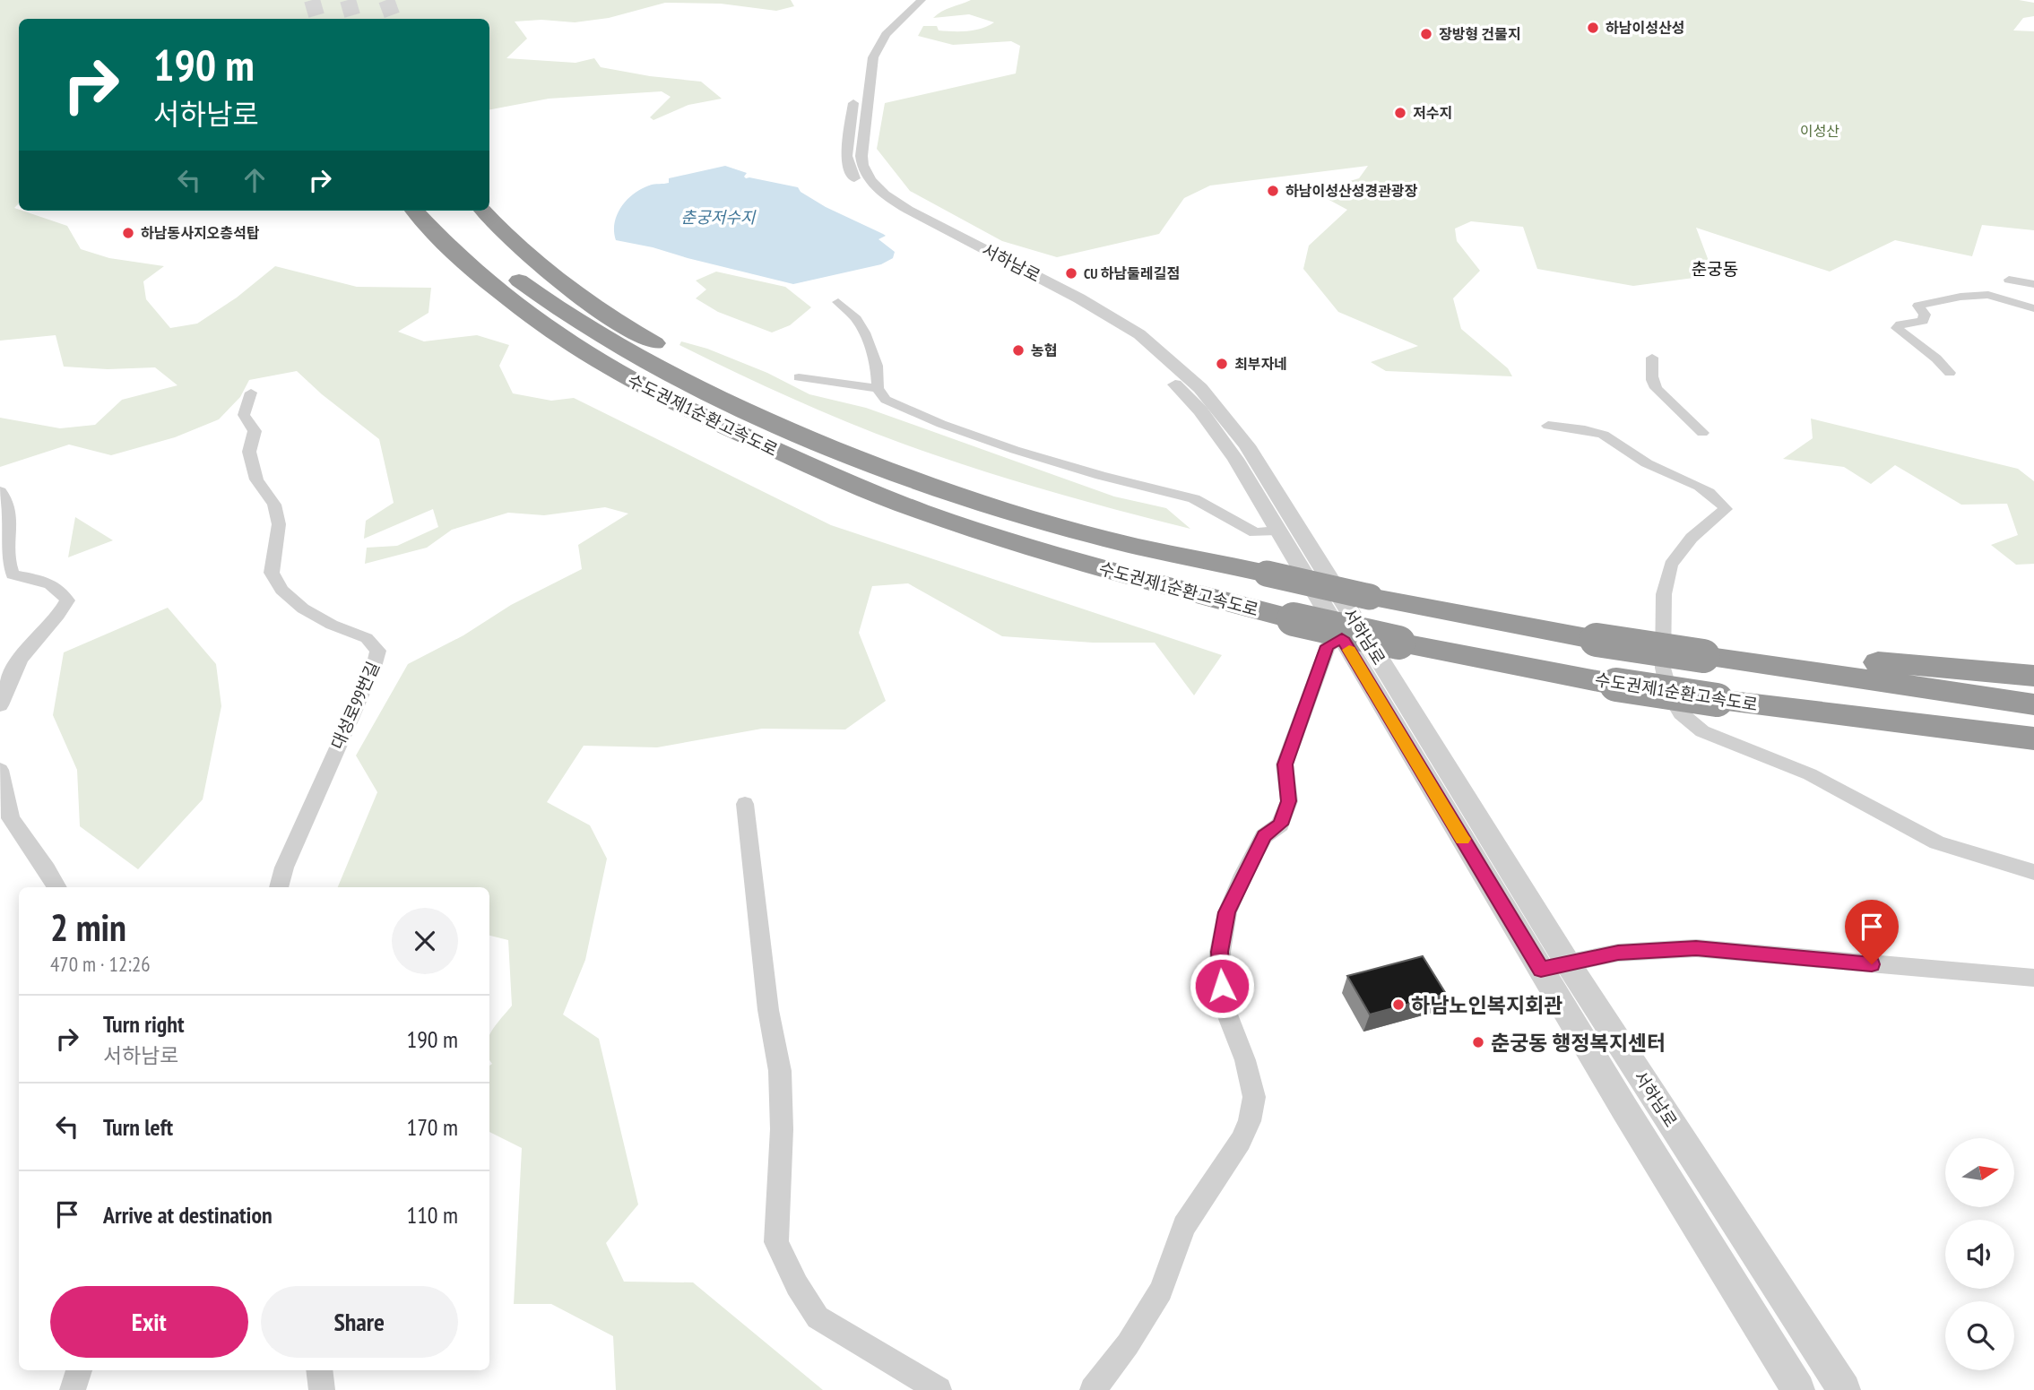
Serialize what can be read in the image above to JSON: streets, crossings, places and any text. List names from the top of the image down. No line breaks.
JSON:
{"streets":{"highway":["수도권제1순환고속도로"],"street":["서하남로","대성로99번길"]},"crossings":[["서하남로","수도권제1순환고속도로"]],"districts":["춘궁동"],"water":["춘궁저수지"],"parks":["이성산"],"places":["하남이성산성","장방형 건물지","저수지","하남이성산성경관광장","하남동사지오층석탑","CU 하남둘레길점","농협","최부자네","하남노인복지회관","춘궁동 행정복지센터"],"north":"right","page":{"turn":["190 m","서하남로"],"heading":["2 min","470 m · 12:26"],"list":[{"name":"Turn right","note":"서하남로","value":"190 m"},{"name":"Turn left","value":"170 m"},{"name":"Arrive at destination","value":"110 m"}],"buttons":["Exit","Share"]}}
